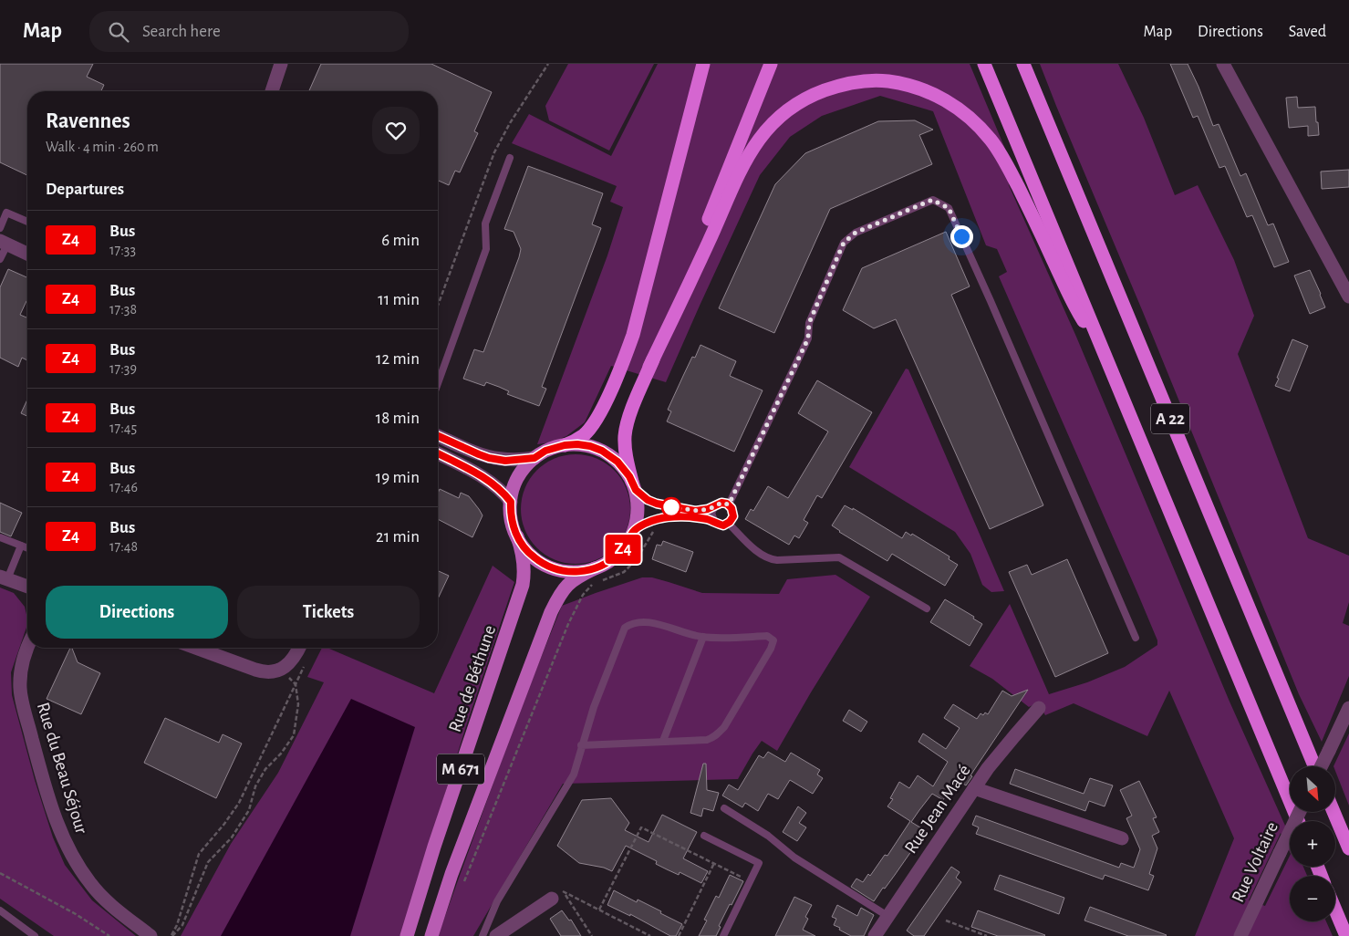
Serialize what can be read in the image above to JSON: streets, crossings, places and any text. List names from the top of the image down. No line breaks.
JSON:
{"streets":{"highway":["A 22"],"main road":["Rue de Béthune","M 671"],"street":["Rue du Beau Séjour","Rue Jean Macé","Rue Voltaire"]},"crossings":[["Rue de Béthune","M 671"]],"lines":["bus line Z4"],"north":"bottom right","page":{"header":"Map","search":"Search here","nav":["Map","Directions","Saved"],"on_map":"Z4","heading":[["Ravennes","Walk · 4 min · 260 m"],"Departures"],"list":[{"mark":"Z4","name":"Bus","note":"17:33","value":"6 min"},{"mark":"Z4","name":"Bus","note":"17:38","value":"11 min"},{"mark":"Z4","name":"Bus","note":"17:39","value":"12 min"},{"mark":"Z4","name":"Bus","note":"17:45","value":"18 min"},{"mark":"Z4","name":"Bus","note":"17:46","value":"19 min"},{"mark":"Z4","name":"Bus","note":"17:48","value":"21 min"}],"buttons":["Directions","Tickets"],"map_buttons":["+","−"]}}
